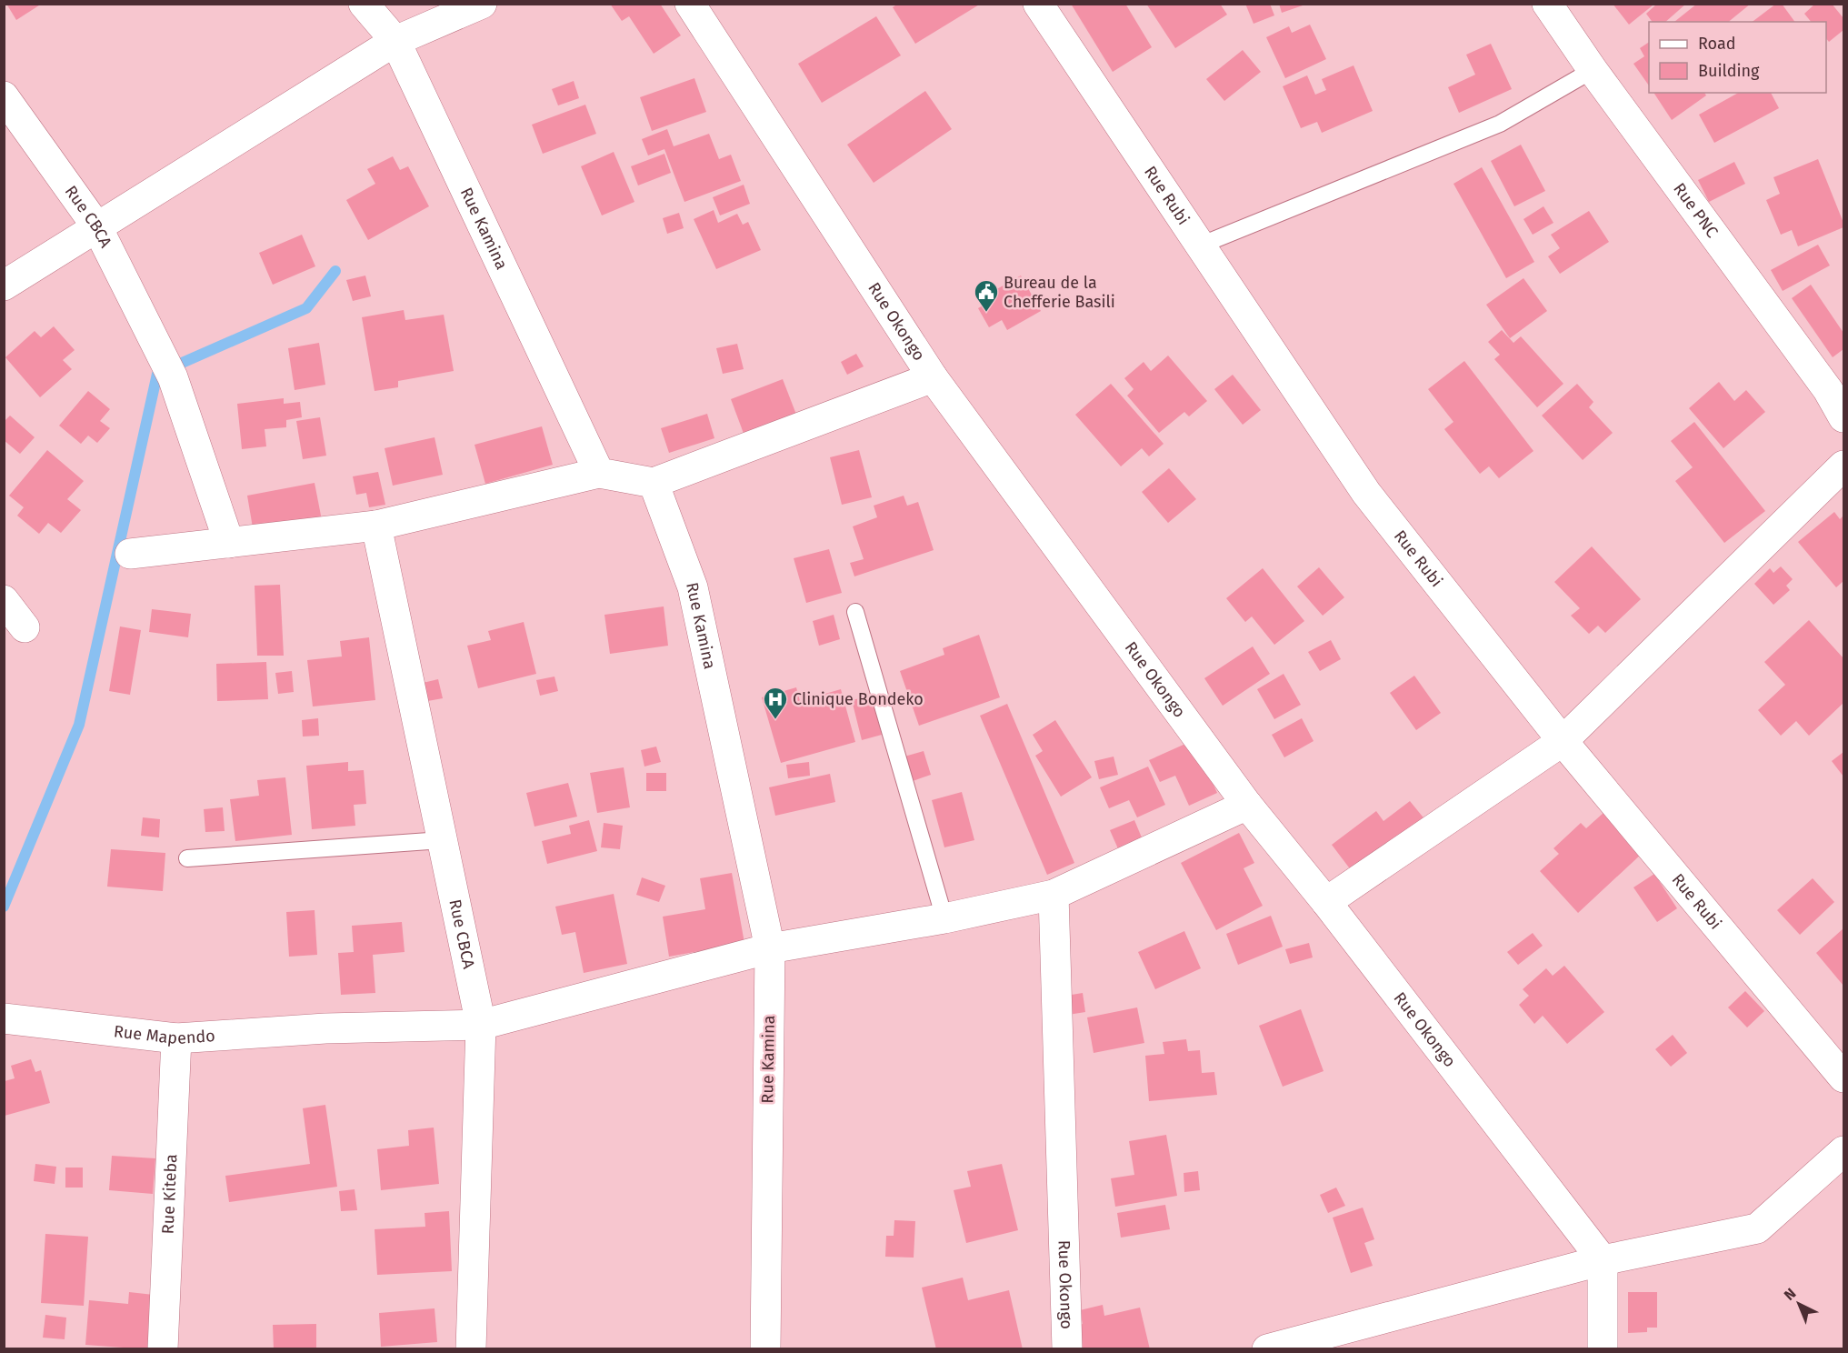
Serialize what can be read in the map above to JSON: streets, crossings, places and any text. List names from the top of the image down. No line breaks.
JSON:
{"streets":{"street":["Rue Rubi","Rue PNC","Rue CBCA","Rue Kamina","Rue Okongo","Rue Mapendo","Rue Kiteba"]},"crossings":[["Rue CBCA","Rue Mapendo"],["Rue Kamina","Rue Mapendo"],["Rue Okongo","Rue Mapendo"],["Rue Mapendo","Rue Kiteba"]],"places":{"public building":["Bureau de la Chefferie Basili"],"hospital":["Clinique Bondeko"]},"legend":["Road","Building"],"north":"top left"}
